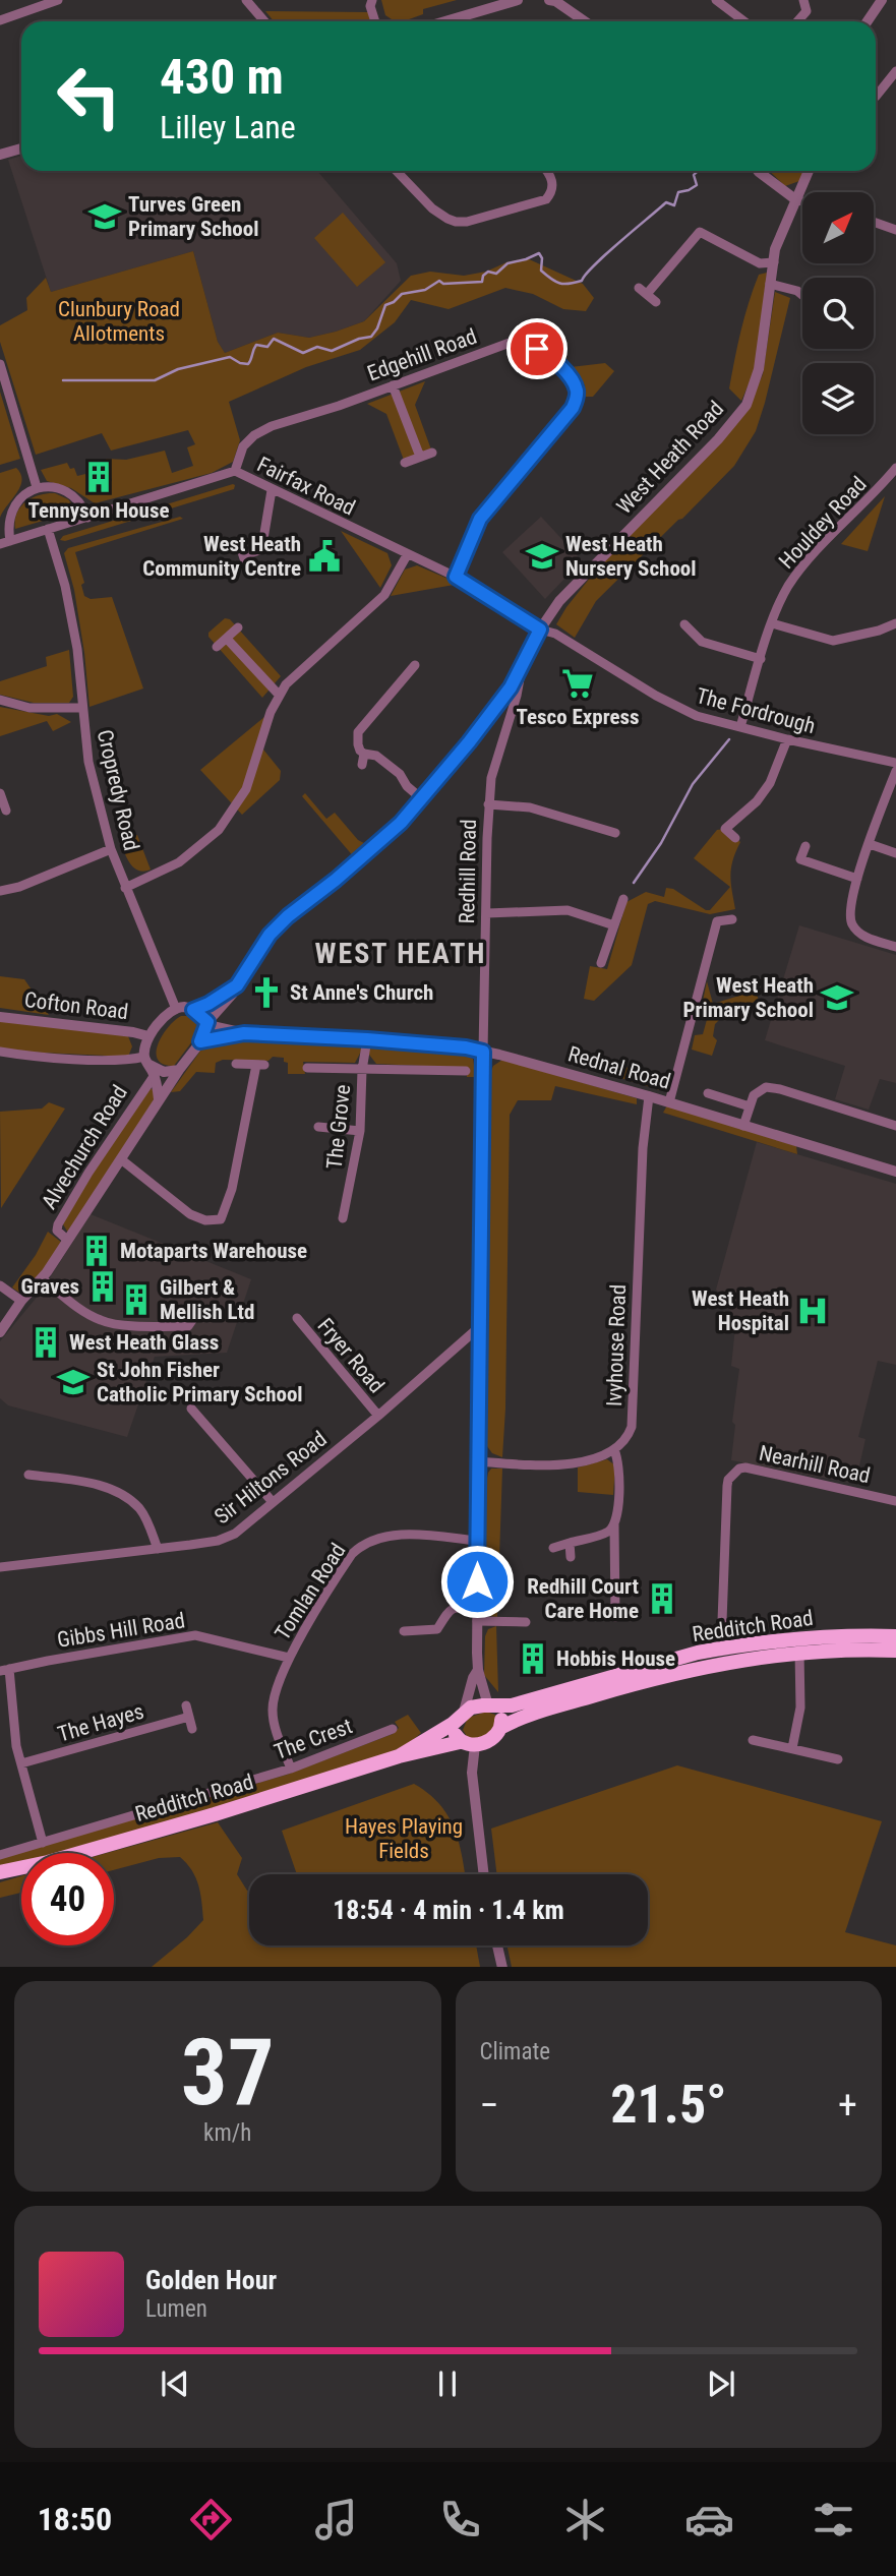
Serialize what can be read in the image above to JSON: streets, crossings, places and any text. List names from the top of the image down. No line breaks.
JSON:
{"streets":{"highway":["Redditch Road"],"street":["Edgehill Road","West Heath Road","Fairfax Road","Houldey Road","The Fordrough","Cropredy Road","Redhill Road","Cofton Road","Rednal Road","The Grove","Alvechurch Road","Ivyhouse Road","Fryer Road","Nearhill Road","Sir Hiltons Road","Tomlan Road","Gibbs Hill Road","The Hayes","The Crest"]},"crossings":[["Edgehill Road","Fairfax Road"],["West Heath Road","Fairfax Road"],["West Heath Road","The Fordrough"],["West Heath Road","Redhill Road"],["Fairfax Road","The Fordrough"],["Fairfax Road","Cropredy Road"],["Fairfax Road","Redhill Road"],["Houldey Road","The Fordrough"],["The Fordrough","Redhill Road"],["Redhill Road","Rednal Road"],["Redhill Road","Sir Hiltons Road"],["Redhill Road","Tomlan Road"],["Redhill Road","Redditch Road"],["Rednal Road","The Grove"],["Rednal Road","Ivyhouse Road"],["Fryer Road","Sir Hiltons Road"],["Nearhill Road","Redditch Road"],["Tomlan Road","Gibbs Hill Road"],["Tomlan Road","The Crest"]],"districts":["WEST HEATH"],"parks":["Clunbury Road Allotments","Hayes Playing Fields"],"places":{"school or university":["Turves Green Primary School","West Heath Nursery School","West Heath Primary School","St John Fisher Catholic Primary School"],"building":["Tennyson House","Motaparts Warehouse","Graves","Gilbert & Mellish Ltd","West Heath Glass","Redhill Court Care Home","Hobbis House"],"public building":["West Heath Community Centre"],"supermarket":["Tesco Express"],"church":["St Anne's Church"],"hospital":["West Heath Hospital"]},"north":"top right","page":{"turn":["430 m","Lilley Lane"],"limit":"40","trip":"18:54 · 4 min · 1.4 km","tile":[["37","km/h"],"Climate"],"heat":["−","21.5°","+"],"song":["Golden Hour","Lumen"],"tabs":"18:50"}}
